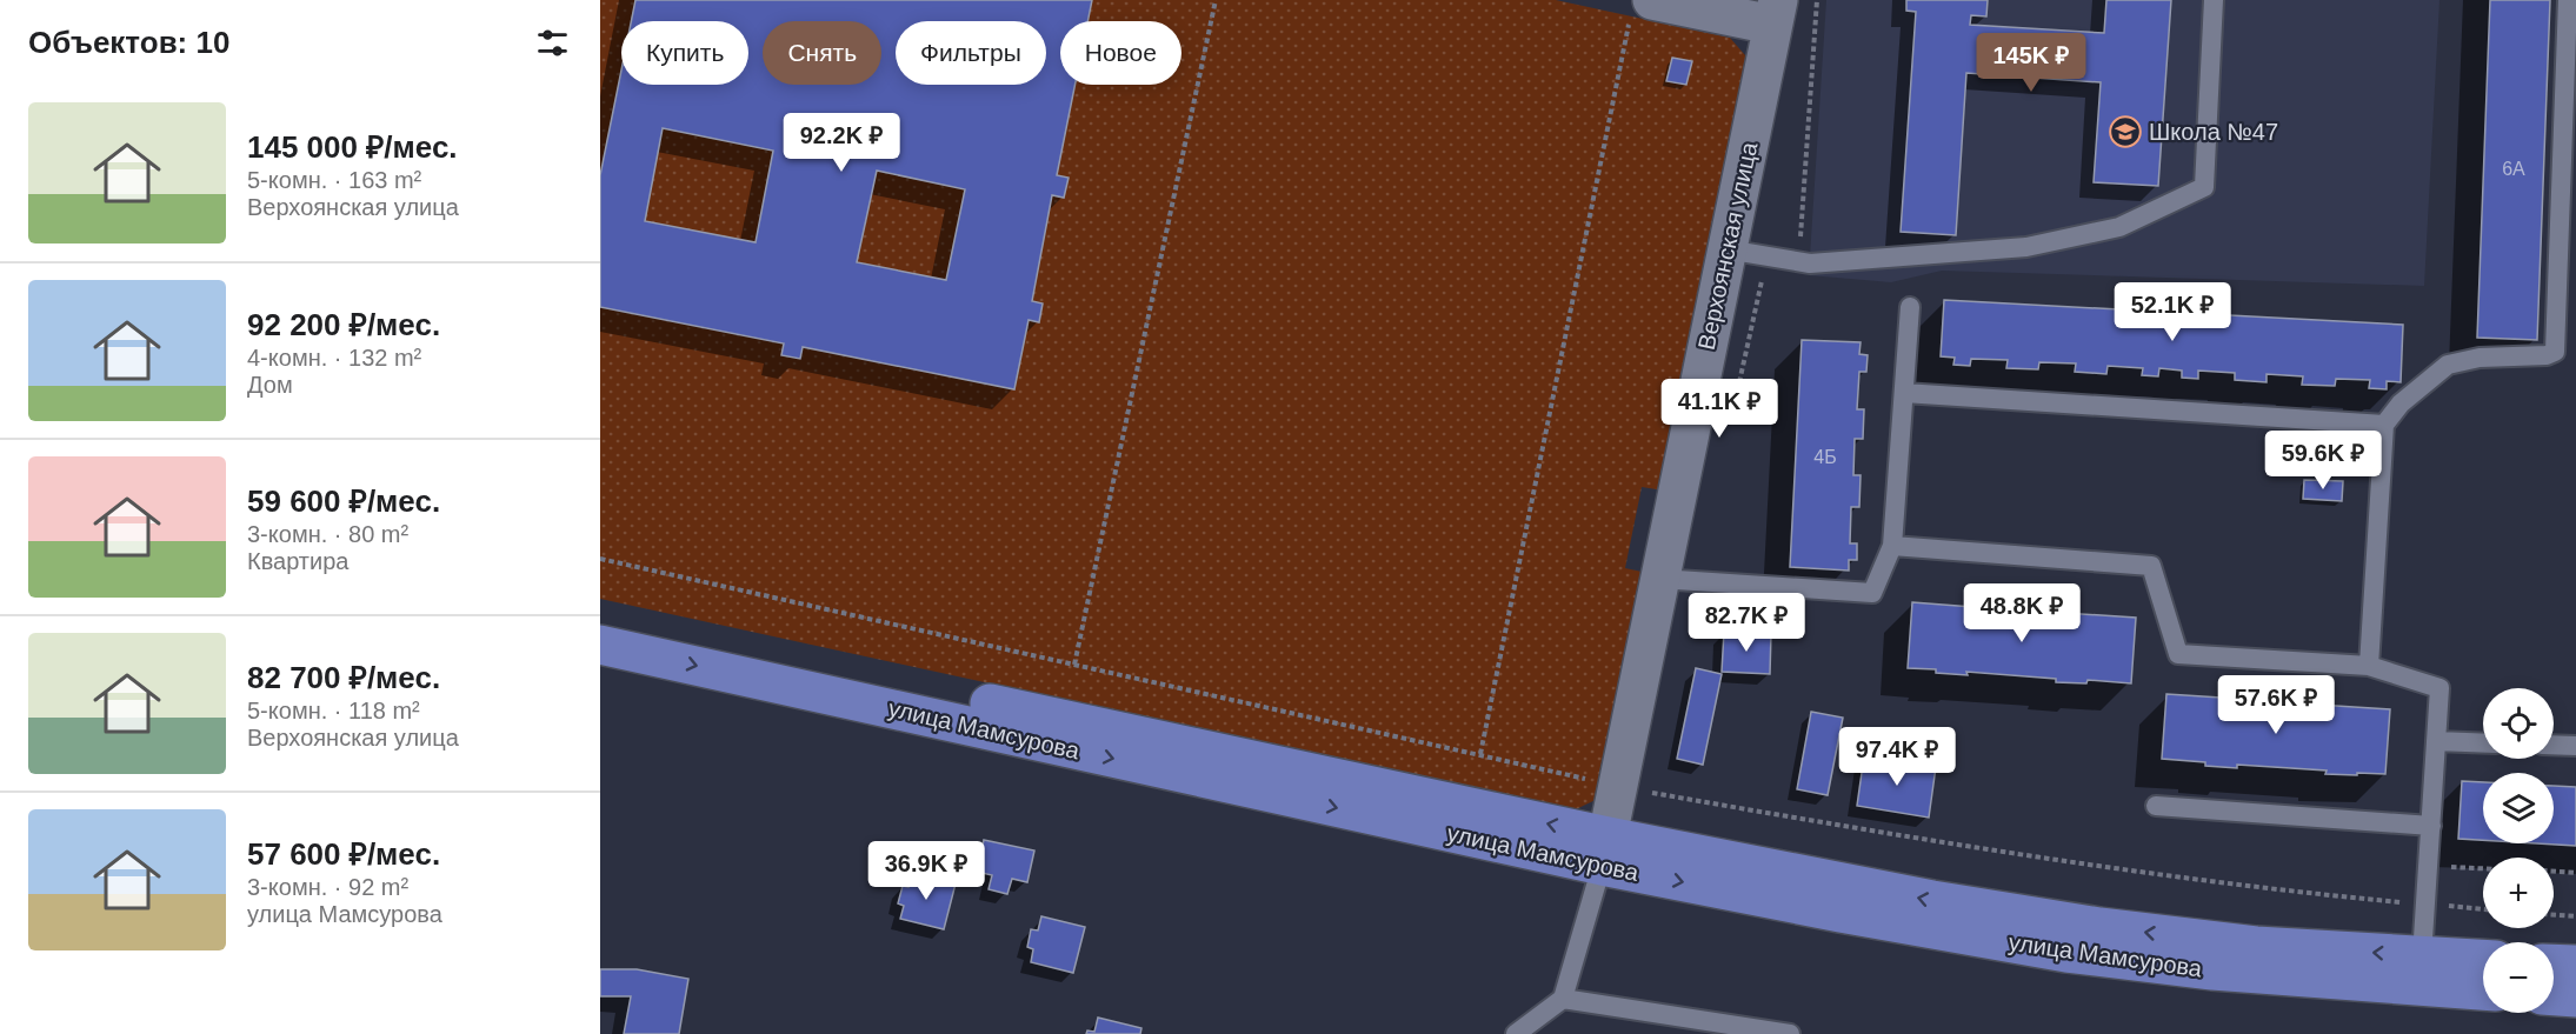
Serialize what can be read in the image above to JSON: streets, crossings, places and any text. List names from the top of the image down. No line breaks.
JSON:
{"streets":{"main road":["улица Мамсурова"],"street":["Верхоянская улица"]},"crossings":[["Верхоянская улица","улица Мамсурова"]],"places":{"school or university":["Школа №47"]},"house_numbers":["6А","4Б"],"page":{"heading":"Объектов: 10","chip":["Купить","Снять","Фильтры","Новое"],"price":["145K ₽","92.2K ₽","52.1K ₽","41.1K ₽","59.6K ₽","48.8K ₽","82.7K ₽","57.6K ₽","97.4K ₽","36.9K ₽"],"list":[{"name":"145 000 ₽/мес.","note":"5-комн. · 163 m² · Верхоянская улица"},{"name":"92 200 ₽/мес.","note":"4-комн. · 132 m² · Дом"},{"name":"59 600 ₽/мес.","note":"3-комн. · 80 m² · Квартира"},{"name":"82 700 ₽/мес.","note":"5-комн. · 118 m² · Верхоянская улица"},{"name":"57 600 ₽/мес.","note":"3-комн. · 92 m² · улица Мамсурова"}],"map_buttons":["+","−"]}}
